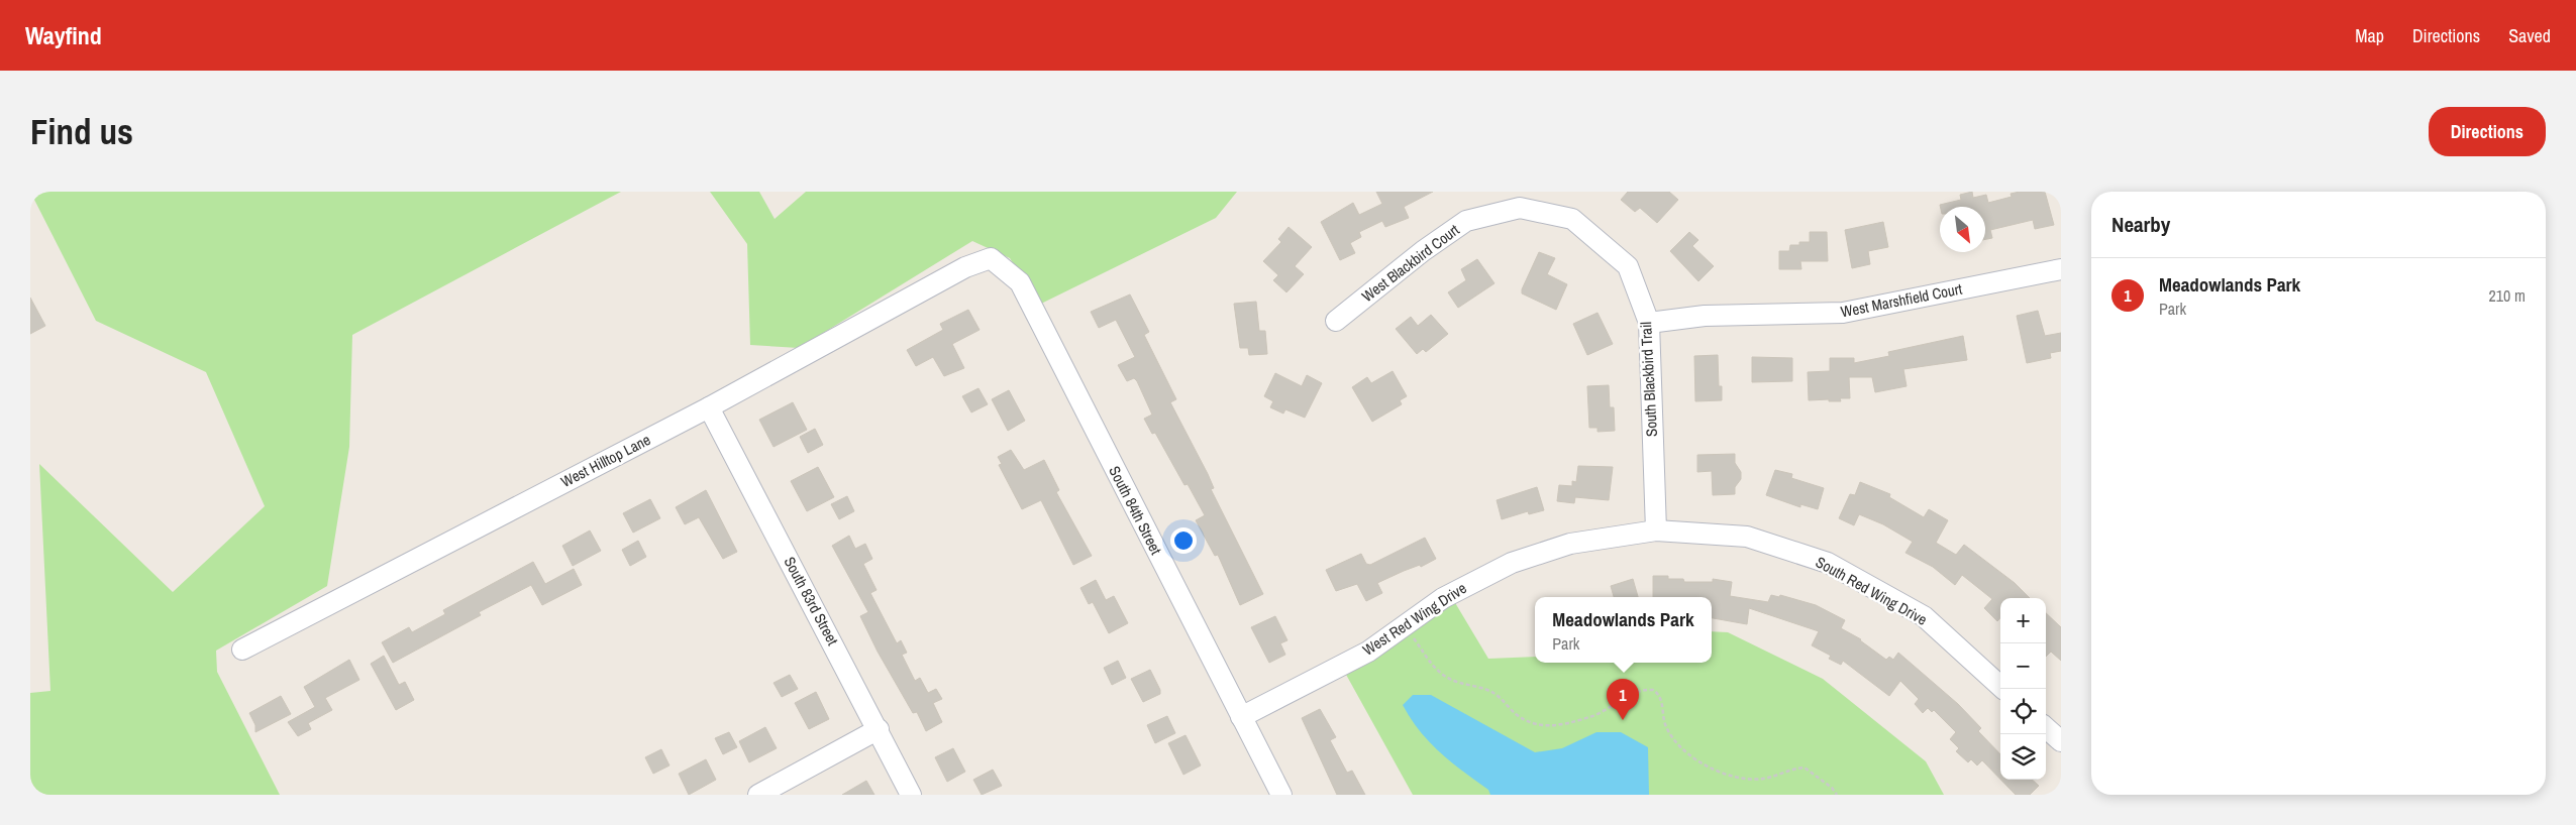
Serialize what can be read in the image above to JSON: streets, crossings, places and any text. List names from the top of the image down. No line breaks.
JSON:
{"streets":{"street":["West Blackbird Court","West Marshfield Court","South Blackbird Trail","West Hilltop Lane","South 84th Street","South Red Wing Drive","South 83rd Street","West Red Wing Drive"]},"crossings":[["West Blackbird Court","South Blackbird Trail"],["West Marshfield Court","South Blackbird Trail"],["South Blackbird Trail","South Red Wing Drive"],["South Blackbird Trail","West Red Wing Drive"],["West Hilltop Lane","South 84th Street"],["West Hilltop Lane","South 83rd Street"],["South 84th Street","West Red Wing Drive"],["South Red Wing Drive","West Red Wing Drive"]],"north":"bottom right","page":{"header":"Wayfind","nav":["Map","Directions","Saved"],"buttons":"Directions","title":"Find us","heading":"Nearby","list":[{"mark":"1","name":"Meadowlands Park","note":"Park","value":"210 m"}],"popup":["Meadowlands Park","Park"],"map_buttons":["+","−"],"pins":"1"}}
